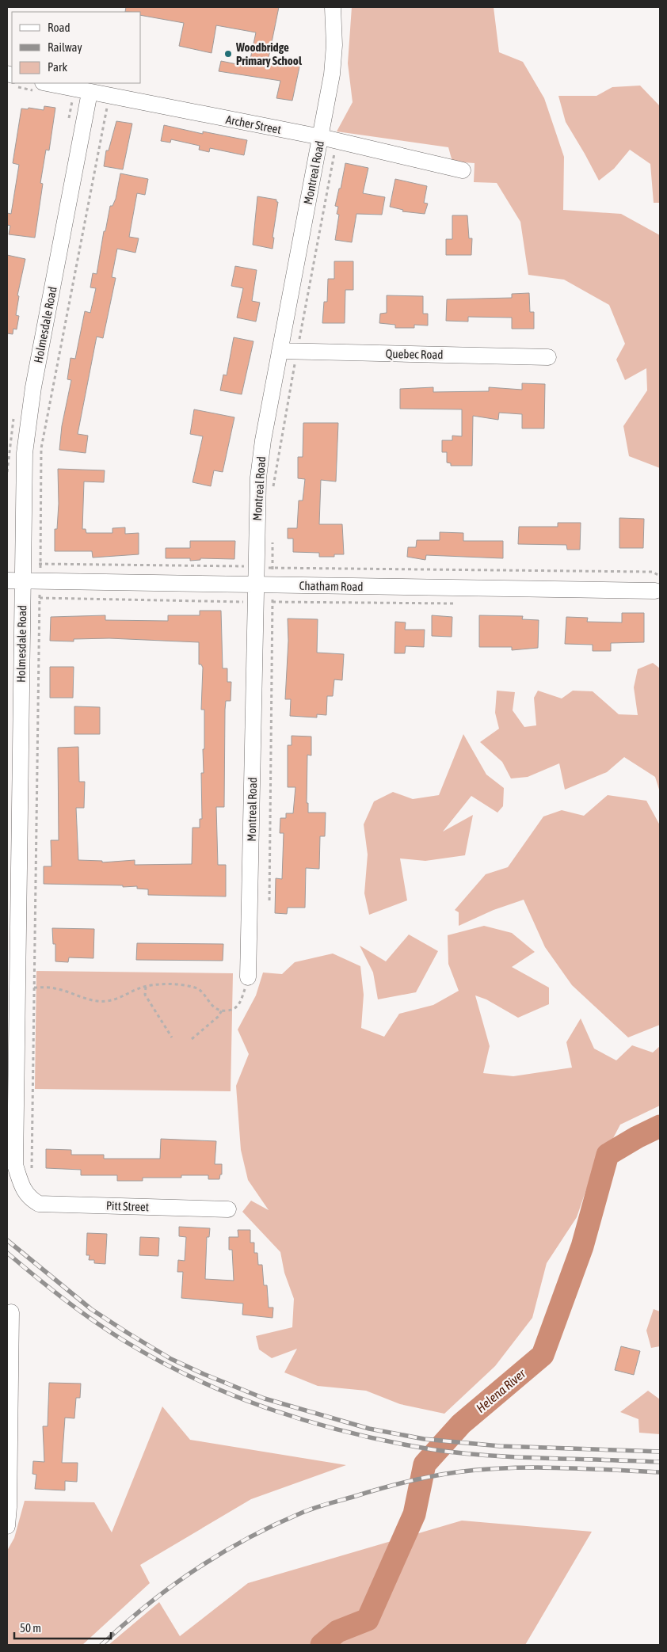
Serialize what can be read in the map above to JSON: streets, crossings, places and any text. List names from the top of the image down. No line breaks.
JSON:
{"streets":{"street":["Archer Street","Montreal Road","Holmesdale Road","Quebec Road","Chatham Road","Pitt Street"]},"crossings":[["Archer Street","Montreal Road"],["Archer Street","Holmesdale Road"],["Montreal Road","Quebec Road"],["Montreal Road","Chatham Road"],["Holmesdale Road","Chatham Road"],["Holmesdale Road","Pitt Street"]],"water":["Helena River"],"places":["Woodbridge Primary School"],"legend":["Road","Railway","Park"],"scale_bar":"50 m"}
